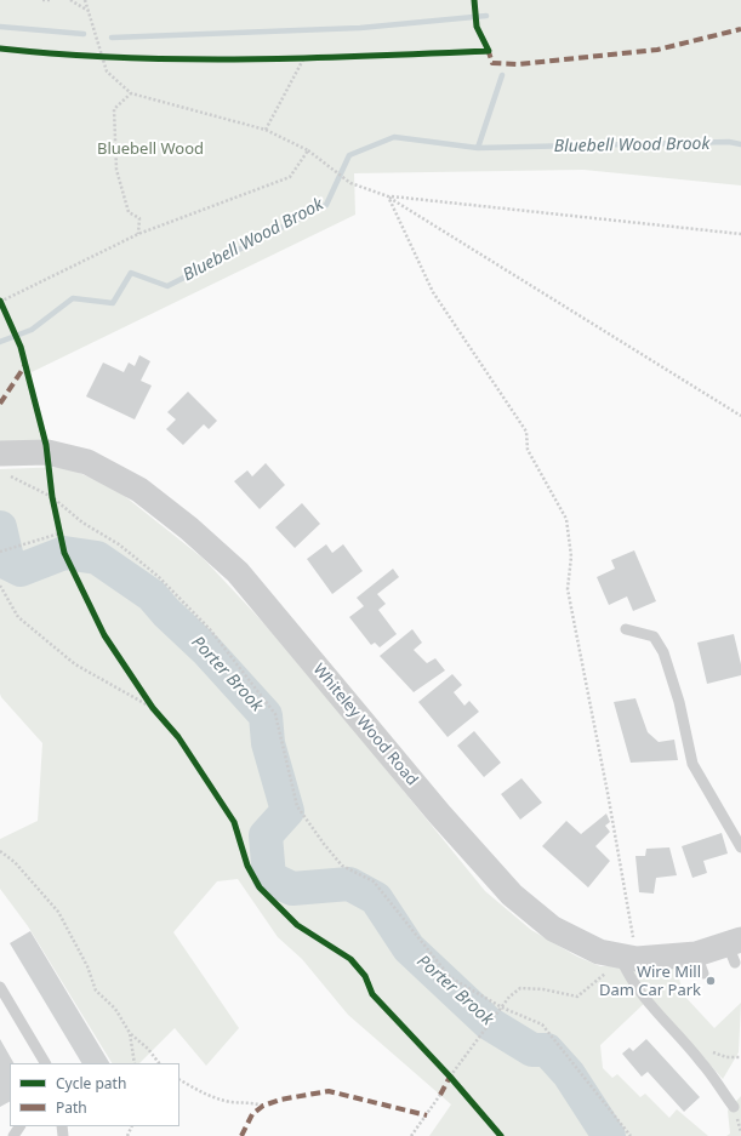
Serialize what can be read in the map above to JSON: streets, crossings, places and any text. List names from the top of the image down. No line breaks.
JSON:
{"streets":{"street":["Whiteley Wood Road"]},"water":["Bluebell Wood Brook","Porter Brook"],"parks":["Bluebell Wood"],"places":["Wire Mill Dam Car Park"],"legend":["Cycle path","Path"]}
